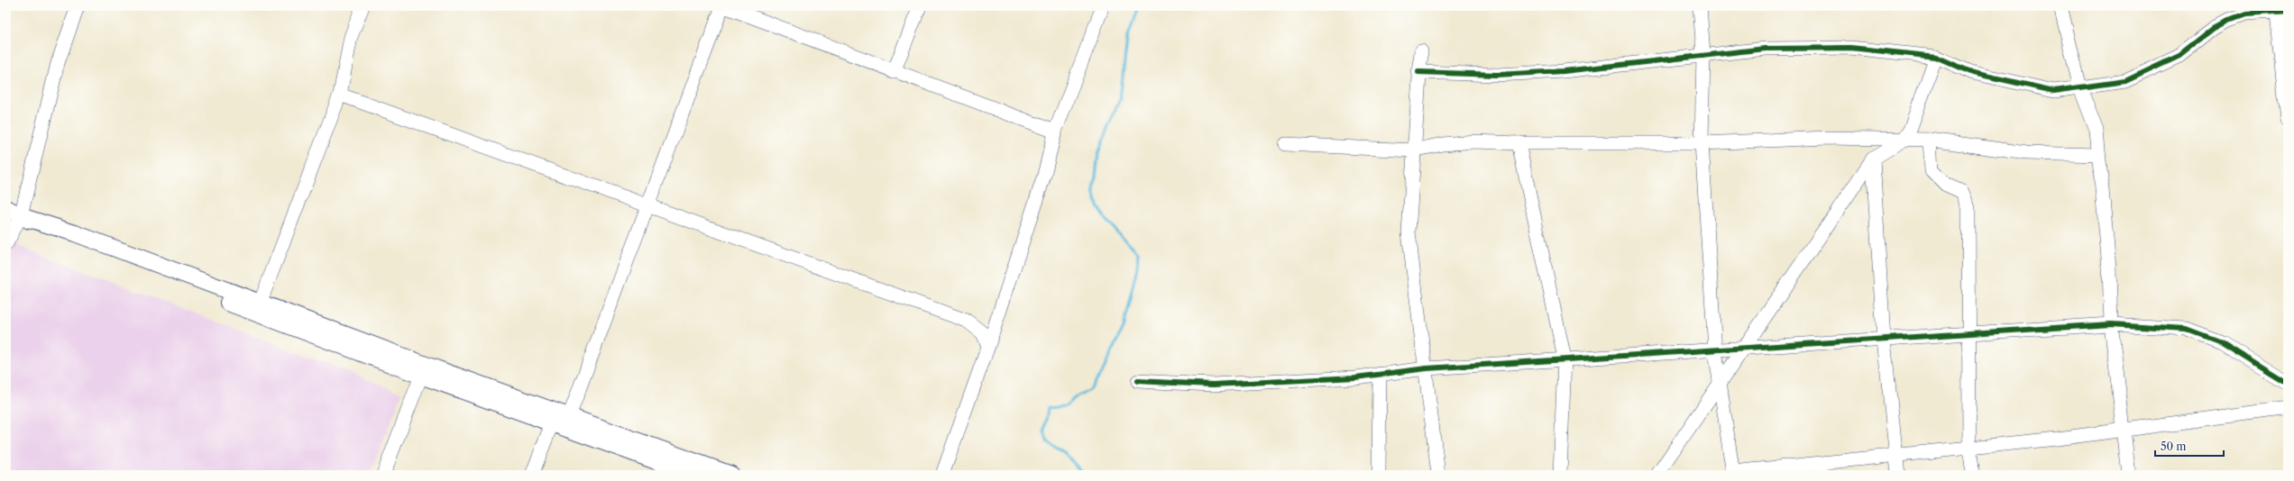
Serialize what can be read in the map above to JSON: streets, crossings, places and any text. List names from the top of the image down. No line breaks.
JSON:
{"scale_bar":"50 m"}
